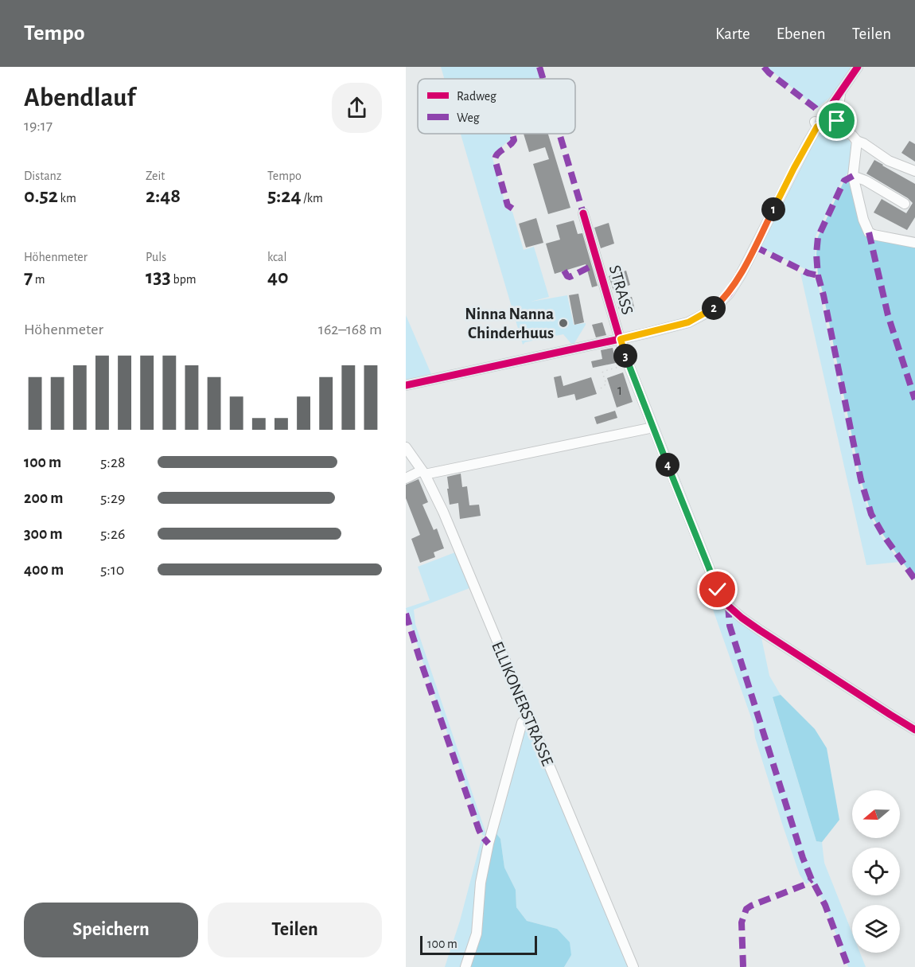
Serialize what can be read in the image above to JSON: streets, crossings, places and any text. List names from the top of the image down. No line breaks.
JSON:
{"streets":{"street":["STRASS","ELLIKONERSTRASSE"]},"places":["Ninna Nanna Chinderhuus"],"house_numbers":["1"],"legend":["Radweg","Weg"],"scale_bar":"100 m","north":"left","page":{"header":"Tempo","nav":["Karte","Ebenen","Teilen"],"heading":["Abendlauf","19:17"],"stats":[["Distanz","0.52 km"],["Zeit","2:48"],["Tempo","5:24 /km"],["Höhenmeter","7 m"],["Puls","133 bpm"],["kcal","40"]],"pins":["1","2","3","4"],"chart":["Höhenmeter","162–168 m"],"list":[{"name":"100 m","note":"5:28"},{"name":"200 m","note":"5:29"},{"name":"300 m","note":"5:26"},{"name":"400 m","note":"5:10"}],"buttons":["Speichern","Teilen"],"scale":"100 m"}}
